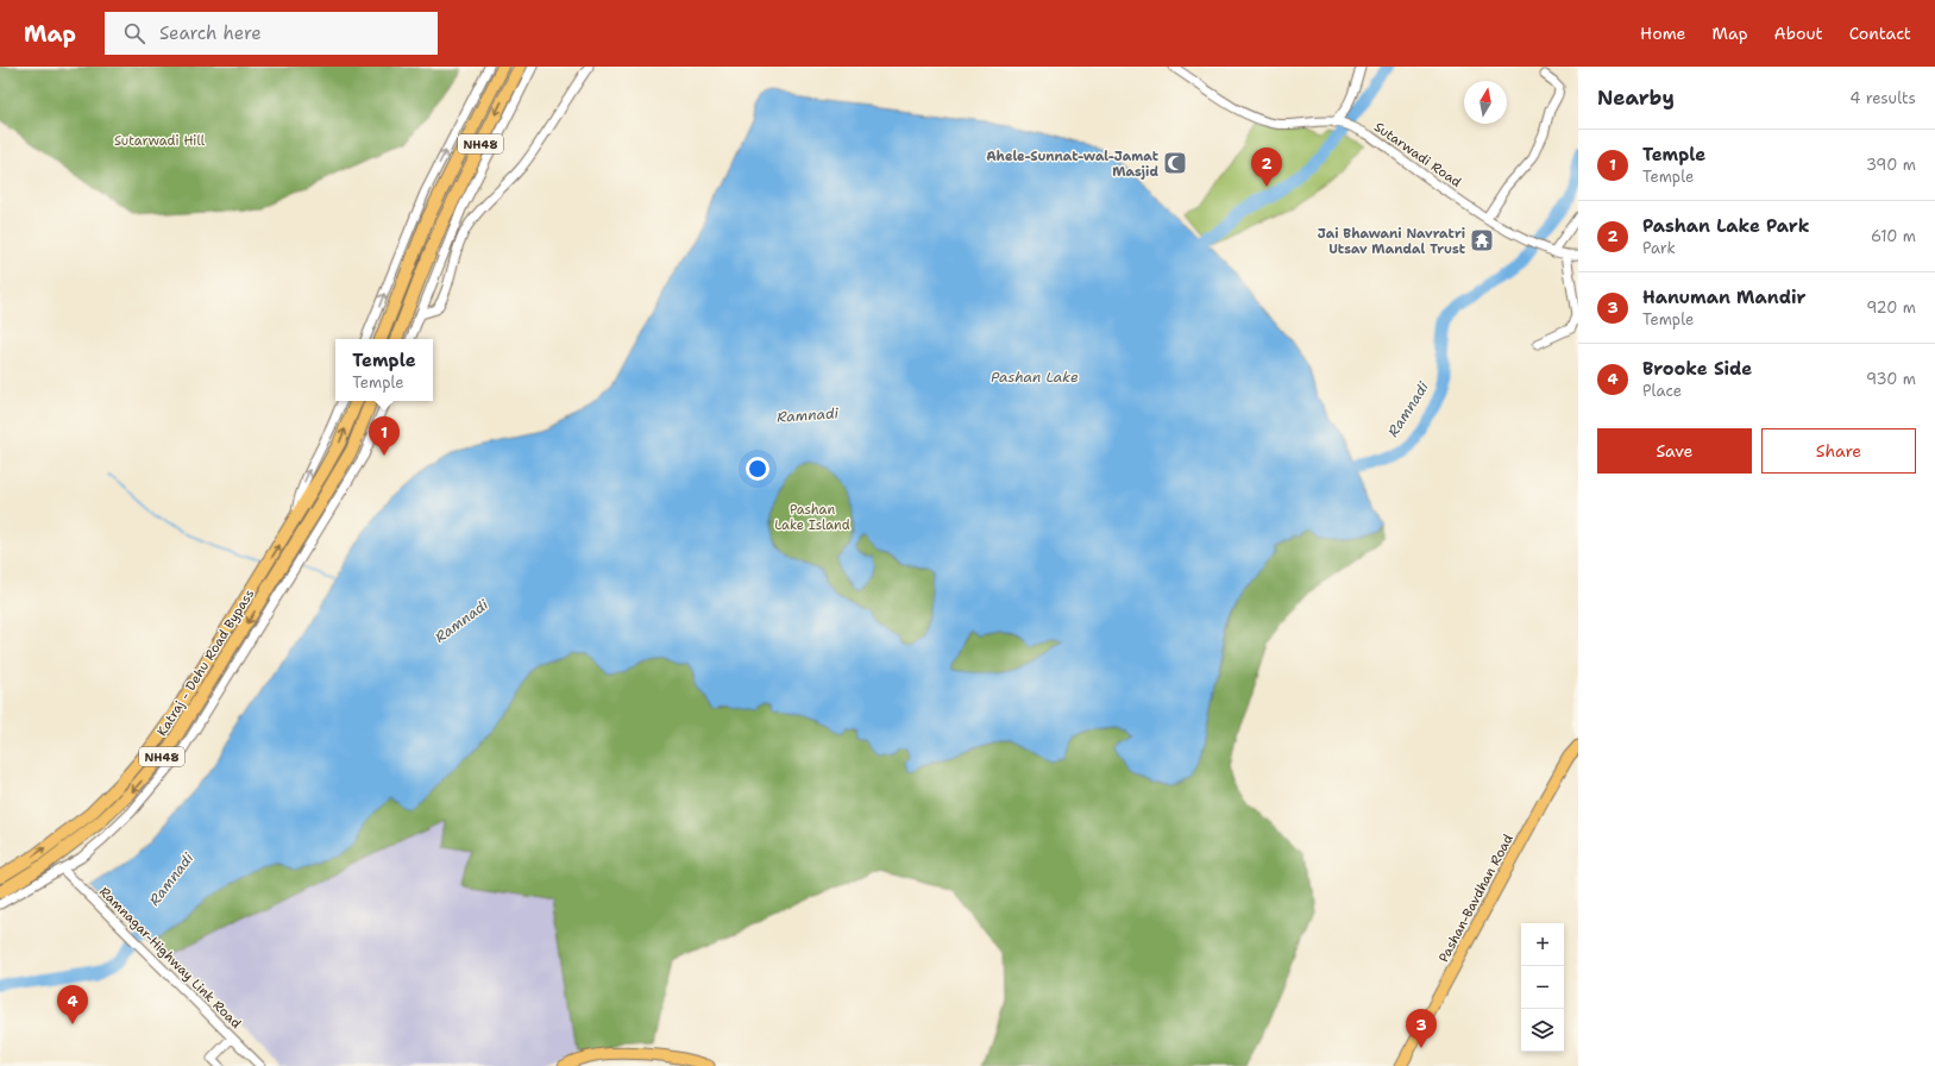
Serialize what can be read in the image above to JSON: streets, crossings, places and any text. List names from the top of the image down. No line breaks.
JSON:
{"streets":{"highway":["NH48","Katraj - Dehu Road Bypass"],"main road":["Pashan-Bavdhan Road"],"street":["Sutarwadi Road","Ramnagar-Highway Link Road"]},"water":["Pashan Lake","Ramnadi"],"parks":["Sutarwadi Hill","Pashan Lake Island"],"places":{"mosque":["Ahele-Sunnat-wal-Jamat Masjid"],"temple":["Jai Bhawani Navratri Utsav Mandal Trust"]},"north":"top","page":{"header":"Map","search":"Search here","nav":["Home","Map","About","Contact"],"heading":["Nearby","4 results"],"list":[{"mark":"1","name":"Temple","note":"Temple","value":"390 m"},{"mark":"2","name":"Pashan Lake Park","note":"Park","value":"610 m"},{"mark":"3","name":"Hanuman Mandir","note":"Temple","value":"920 m"},{"mark":"4","name":"Brooke Side","note":"Place","value":"930 m"}],"pins":["2","1","4","3"],"popup":["Temple","Temple"],"buttons":["Save","Share"],"map_buttons":["+","−"]}}
